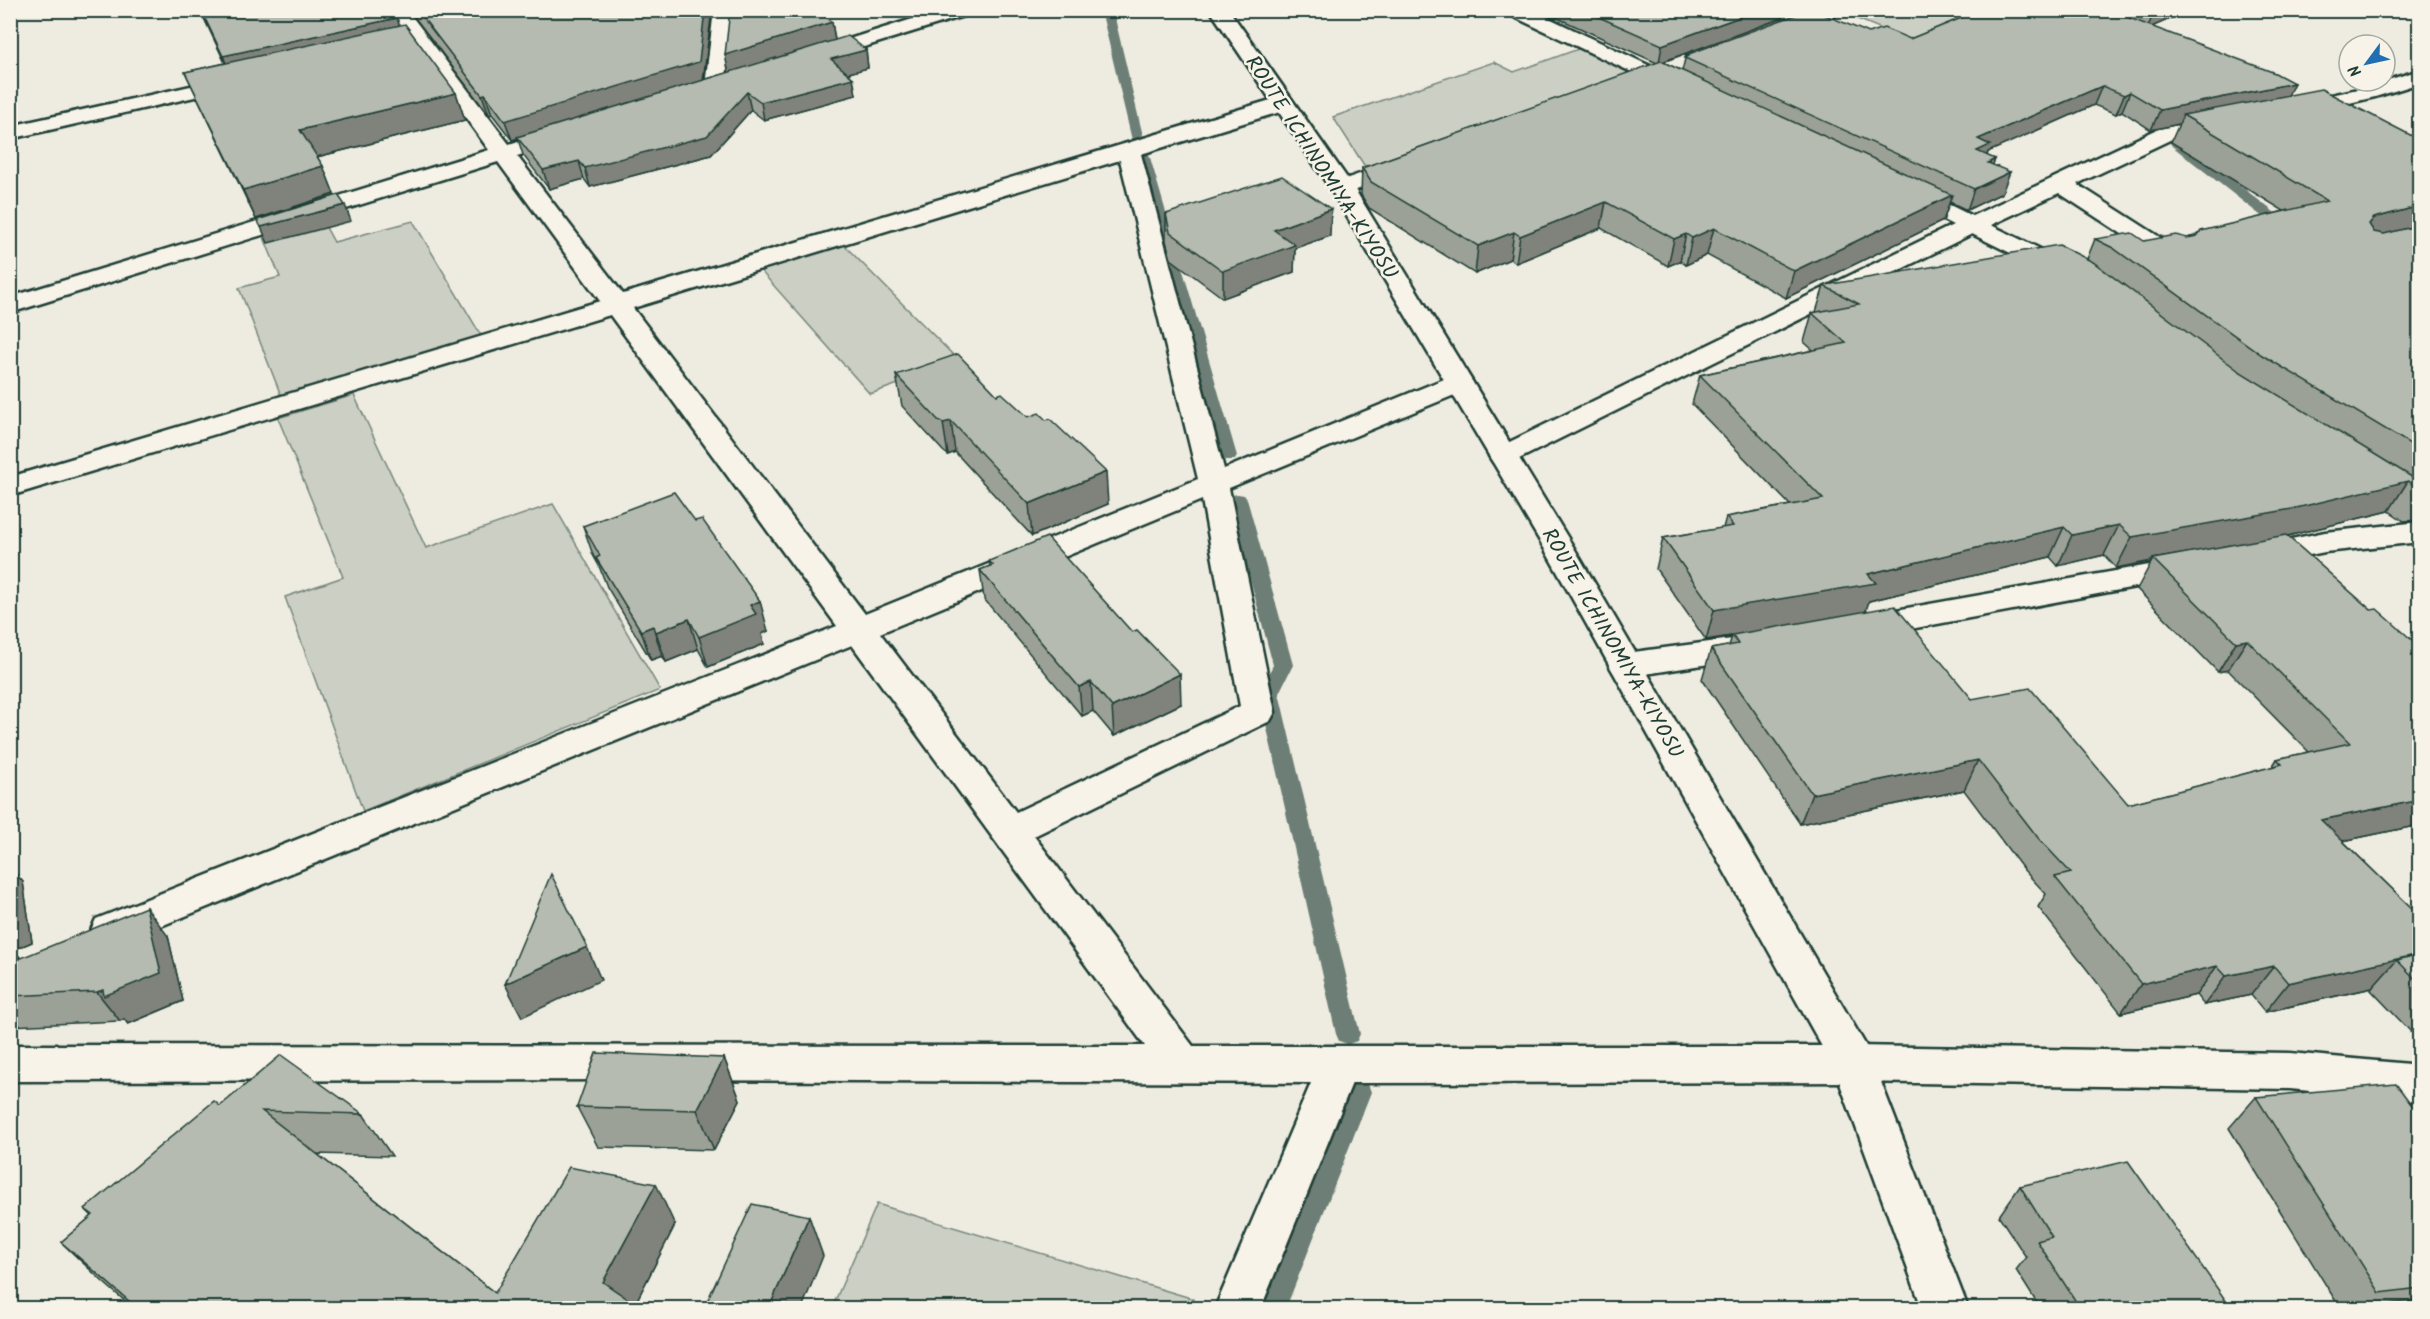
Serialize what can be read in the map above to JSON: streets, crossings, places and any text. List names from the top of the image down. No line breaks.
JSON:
{"streets":{"street":["ROUTE ICHINOMIYA-KIYOSU"]},"north":"bottom left"}
